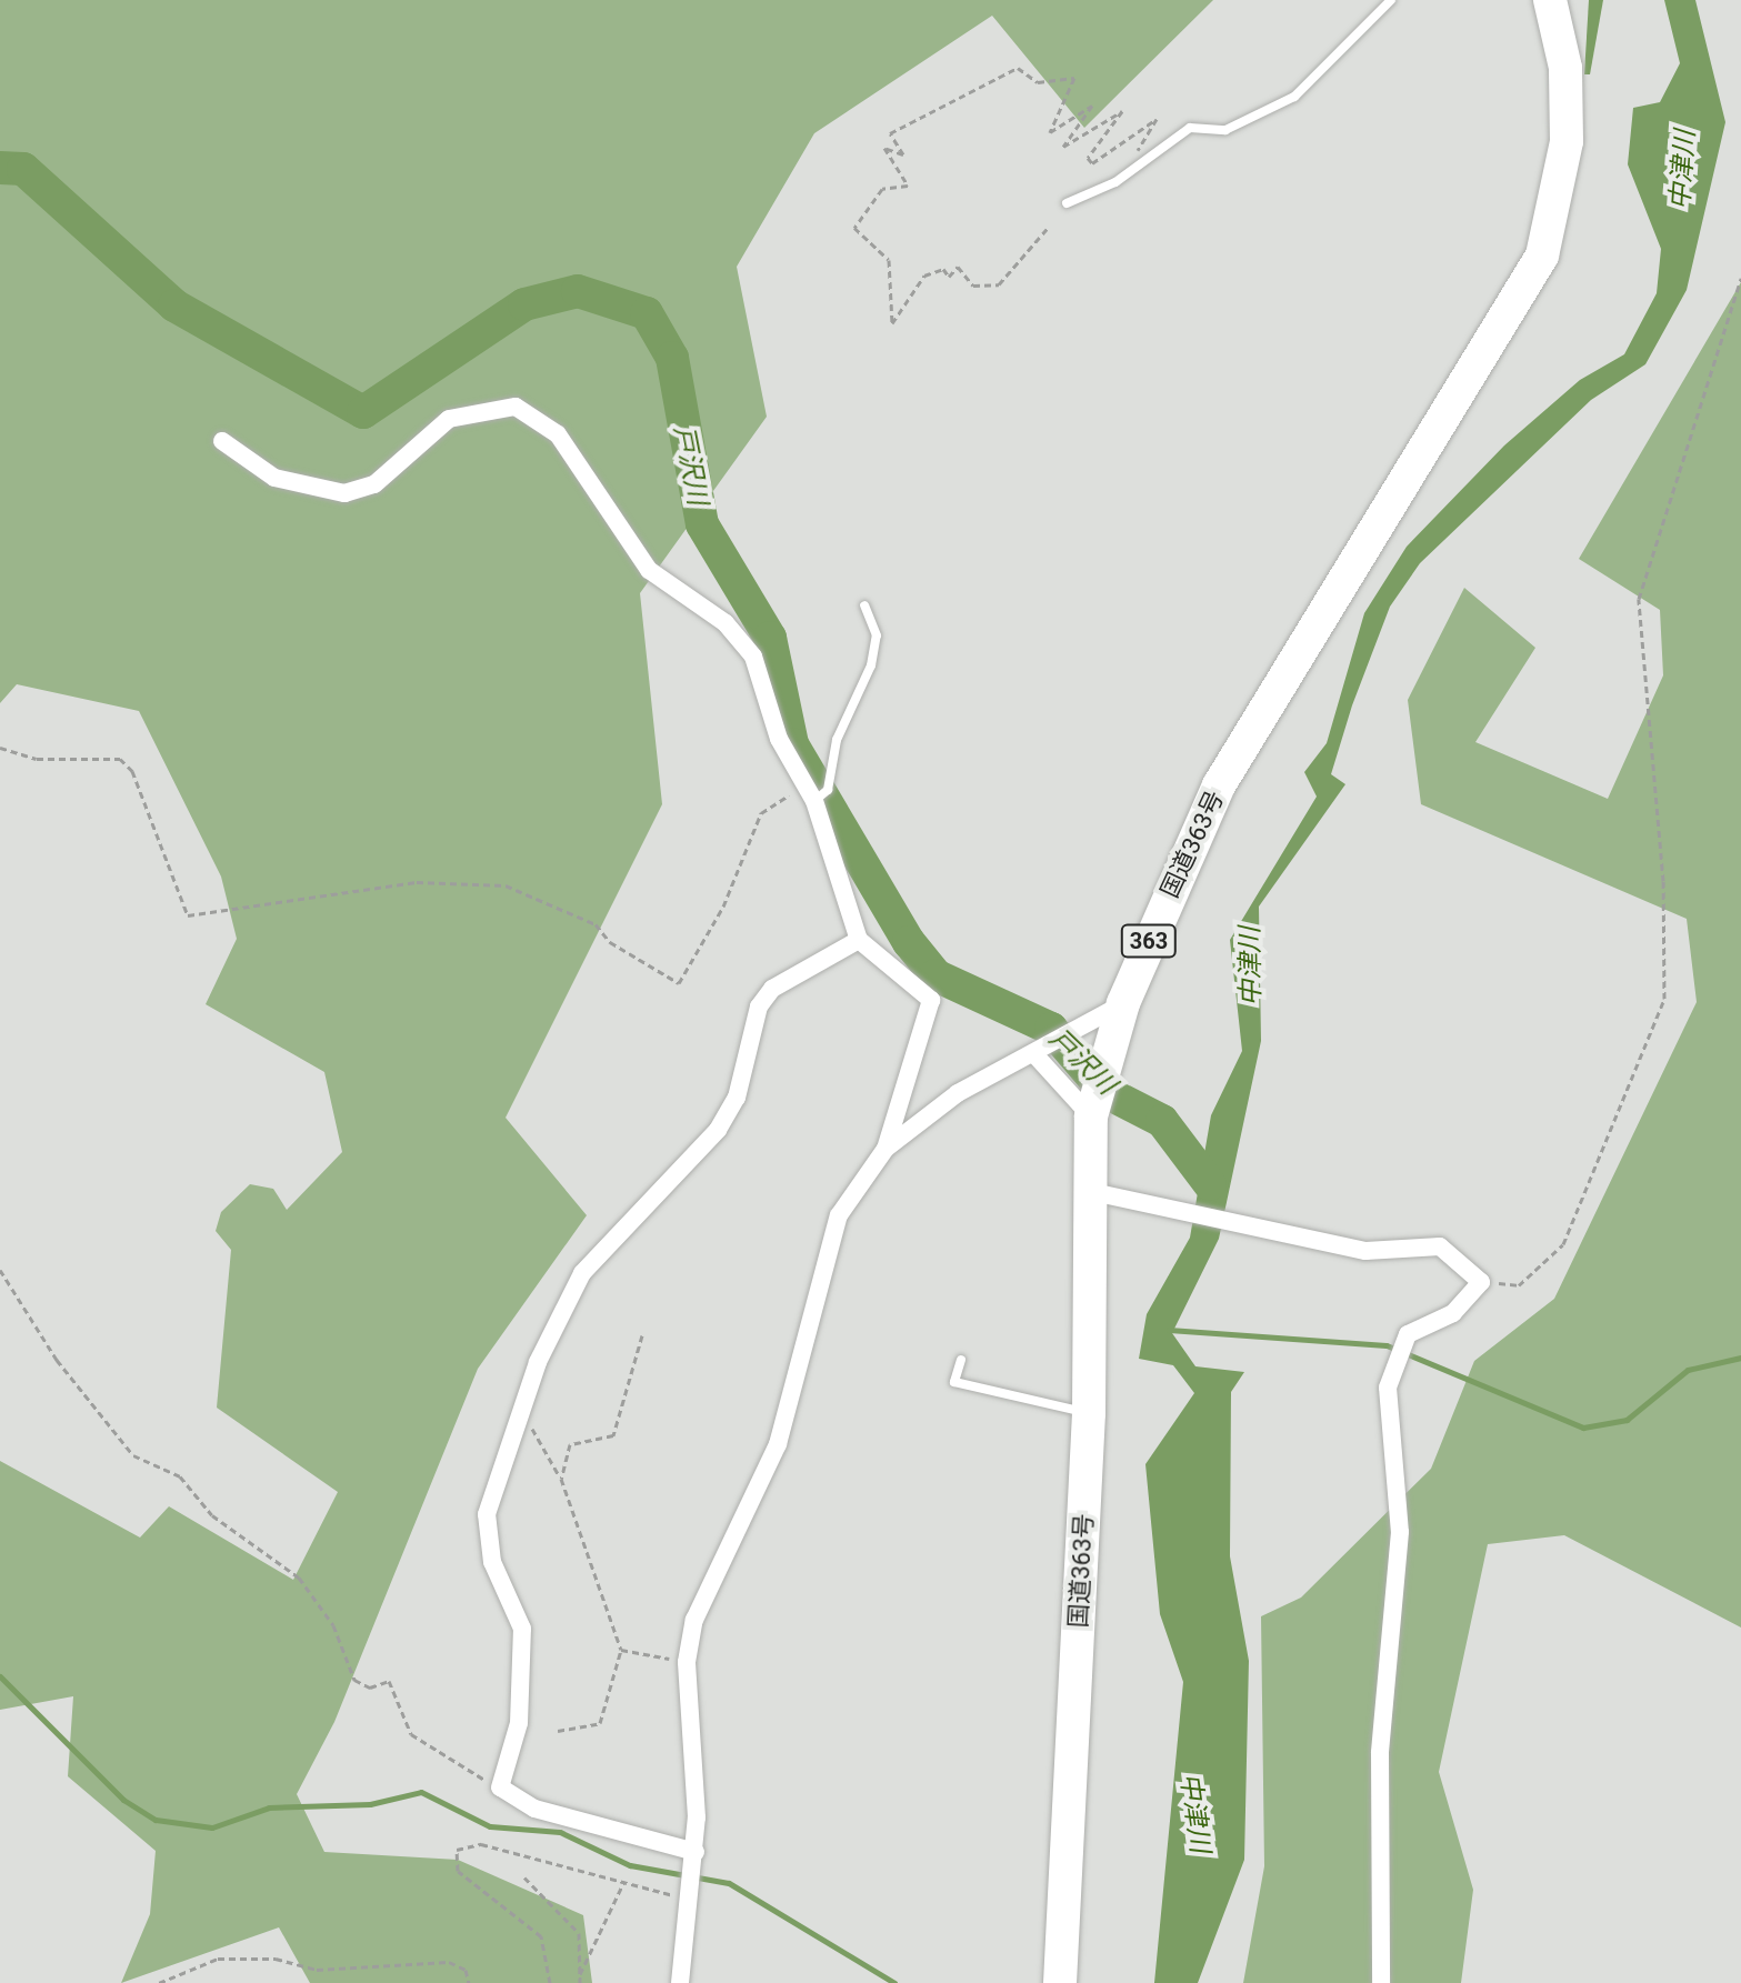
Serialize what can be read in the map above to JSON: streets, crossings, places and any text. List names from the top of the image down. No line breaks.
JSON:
{"streets":{"highway":["国道363号","363"]},"water":["中津川","戸沢川"]}
